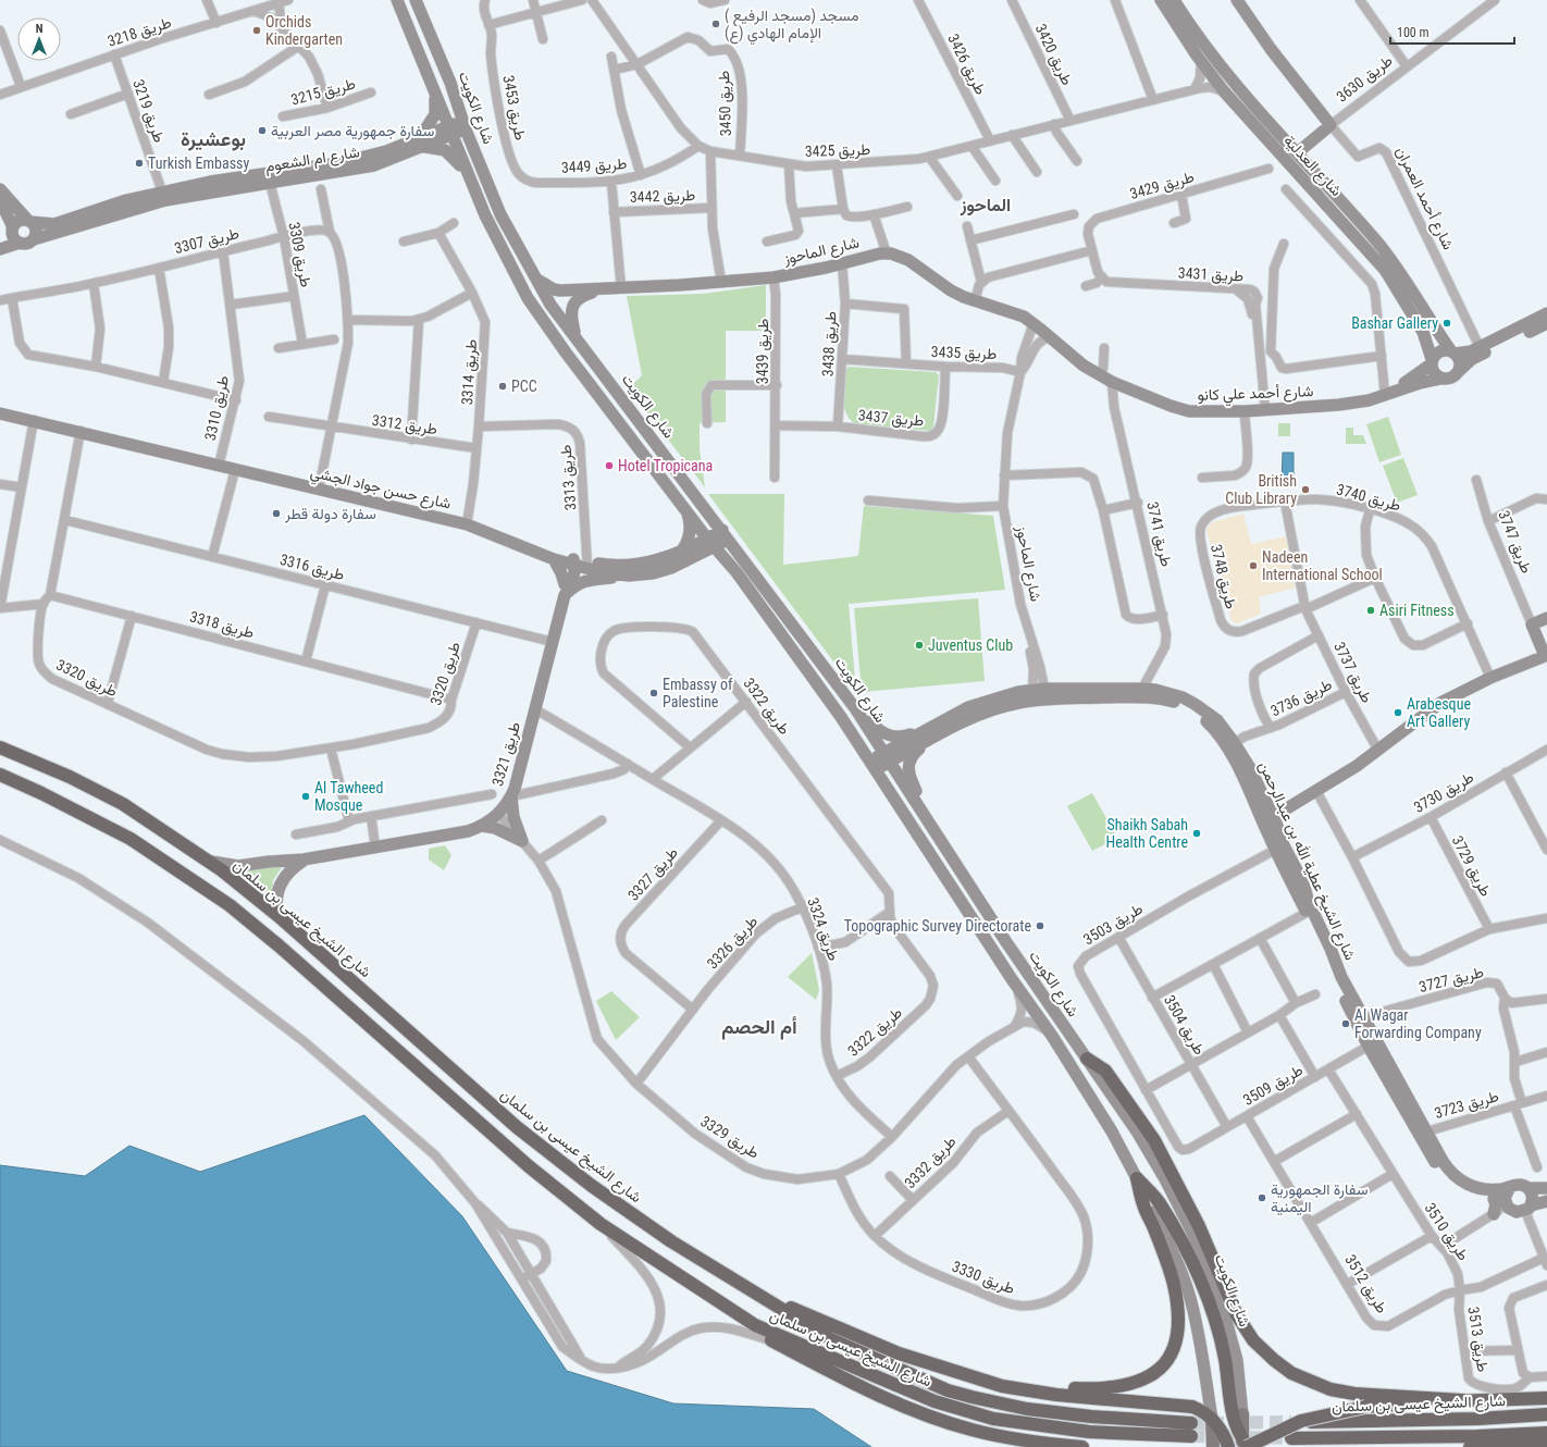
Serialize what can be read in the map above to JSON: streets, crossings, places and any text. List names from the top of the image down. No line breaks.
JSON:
{"streets":{"highway":["شارع الشيخ عيسى بن سلمان"],"street":["طريق 3218","طريق 3420","طريق 3426","طريق 3630","طريق 3215","طريق 3450","شارع الكويت","طريق 3453","طريق 3219","طريق 3425","شارع ام الشعوم","طريق 3449","شارع العدلية","طريق 3429","طريق 3442","شارع أحمد العمران","طريق 3307","شارع الماحوز","طريق 3309","طريق 3431","طريق 3438","طريق 3439","طريق 3435","طريق 3314","شارع أحمد علي كانو","طريق 3310","طريق 3437","طريق 3312","طريق 3313","شارع حسن جواد الجشي","طريق 3740","طريق 3741","طريق 3747","طريق 3316","طريق 3748","طريق 3318","طريق 3737","طريق 3320","طريق 3736","طريق 3322","طريق 3321","طريق 3730","شارع الشيخ عطية الله بن عبدالرحمن","طريق 3729","طريق 3327","طريق 3503","طريق 3324","طريق 3326","طريق 3727","طريق 3504","طريق 3509","طريق 3723","طريق 3329","طريق 3332","طريق 3510","طريق 3330","طريق 3512","طريق 3513"]},"crossings":[["طريق 3218","طريق 3219"],["طريق 3420","طريق 3425"],["طريق 3426","طريق 3425"],["طريق 3630","شارع العدلية"],["طريق 3630","شارع أحمد العمران"],["طريق 3450","طريق 3425"],["شارع الكويت","شارع ام الشعوم"],["شارع الكويت","شارع الماحوز"],["شارع الكويت","شارع حسن جواد الجشي"],["شارع الكويت","شارع الشيخ عطية الله بن عبدالرحمن"],["شارع الكويت","طريق 3329"],["طريق 3453","طريق 3449"],["طريق 3219","شارع ام الشعوم"],["طريق 3425","طريق 3449"],["طريق 3425","شارع العدلية"],["طريق 3425","طريق 3442"],["شارع ام الشعوم","طريق 3309"],["شارع العدلية","شارع أحمد علي كانو"],["طريق 3442","شارع الماحوز"],["طريق 3307","طريق 3309"],["طريق 3307","طريق 3310"],["شارع الماحوز","طريق 3438"],["شارع الماحوز","طريق 3439"],["شارع الماحوز","طريق 3435"],["شارع الماحوز","شارع أحمد علي كانو"],["شارع الماحوز","شارع الشيخ عطية الله بن عبدالرحمن"],["طريق 3431","شارع أحمد علي كانو"],["طريق 3438","طريق 3435"],["طريق 3438","طريق 3437"],["طريق 3439","طريق 3437"],["طريق 3435","طريق 3437"],["طريق 3314","طريق 3312"],["طريق 3314","طريق 3313"],["طريق 3314","شارع حسن جواد الجشي"],["شارع أحمد علي كانو","طريق 3741"],["طريق 3310","شارع حسن جواد الجشي"],["طريق 3313","شارع حسن جواد الجشي"],["شارع حسن جواد الجشي","طريق 3320"],["شارع حسن جواد الجشي","طريق 3321"],["طريق 3740","طريق 3748"],["طريق 3740","طريق 3737"],["طريق 3741","شارع الشيخ عطية الله بن عبدالرحمن"],["طريق 3316","طريق 3320"],["طريق 3316","طريق 3321"],["طريق 3748","طريق 3737"],["طريق 3318","طريق 3320"],["طريق 3737","طريق 3736"],["طريق 3322","طريق 3324"],["طريق 3321","شارع الشيخ عيسى بن سلمان"],["طريق 3321","طريق 3324"],["طريق 3321","طريق 3329"],["طريق 3730","طريق 3729"],["شارع الشيخ عطية الله بن عبدالرحمن","طريق 3503"],["شارع الشيخ عطية الله بن عبدالرحمن","طريق 3727"],["شارع الشيخ عطية الله بن عبدالرحمن","طريق 3509"],["شارع الشيخ عطية الله بن عبدالرحمن","طريق 3723"],["طريق 3327","طريق 3324"],["طريق 3327","طريق 3326"],["طريق 3503","طريق 3504"],["طريق 3503","طريق 3509"],["طريق 3324","طريق 3326"],["طريق 3324","طريق 3329"],["طريق 3326","طريق 3329"],["طريق 3504","طريق 3509"],["طريق 3509","طريق 3510"],["طريق 3509","طريق 3512"],["طريق 3329","طريق 3330"],["طريق 3332","طريق 3330"],["طريق 3510","طريق 3512"],["طريق 3510","طريق 3513"],["طريق 3512","طريق 3513"]],"districts":["بوعشيرة","الماحوز","أم الحصم"],"places":["( مسجد الرفيع) مسجد الإمام الهادي (ع)","Orchids Kindergarten","سفارة جمهورية مصر العربية","Turkish Embassy","Bashar Gallery","PCC","Hotel Tropicana","British Club Library","سفارة دولة قطر","Nadeen International School","Asiri Fitness","Juventus Club","Embassy of Palestine","Arabesque Art Gallery","Al Tawheed Mosque","Shaikh Sabah Health Centre","Topographic Survey Directorate","Al Wagar Forwarding Company","سفارة الجمهورية اليمنية"],"scale_bar":"100 m","north":"top"}
